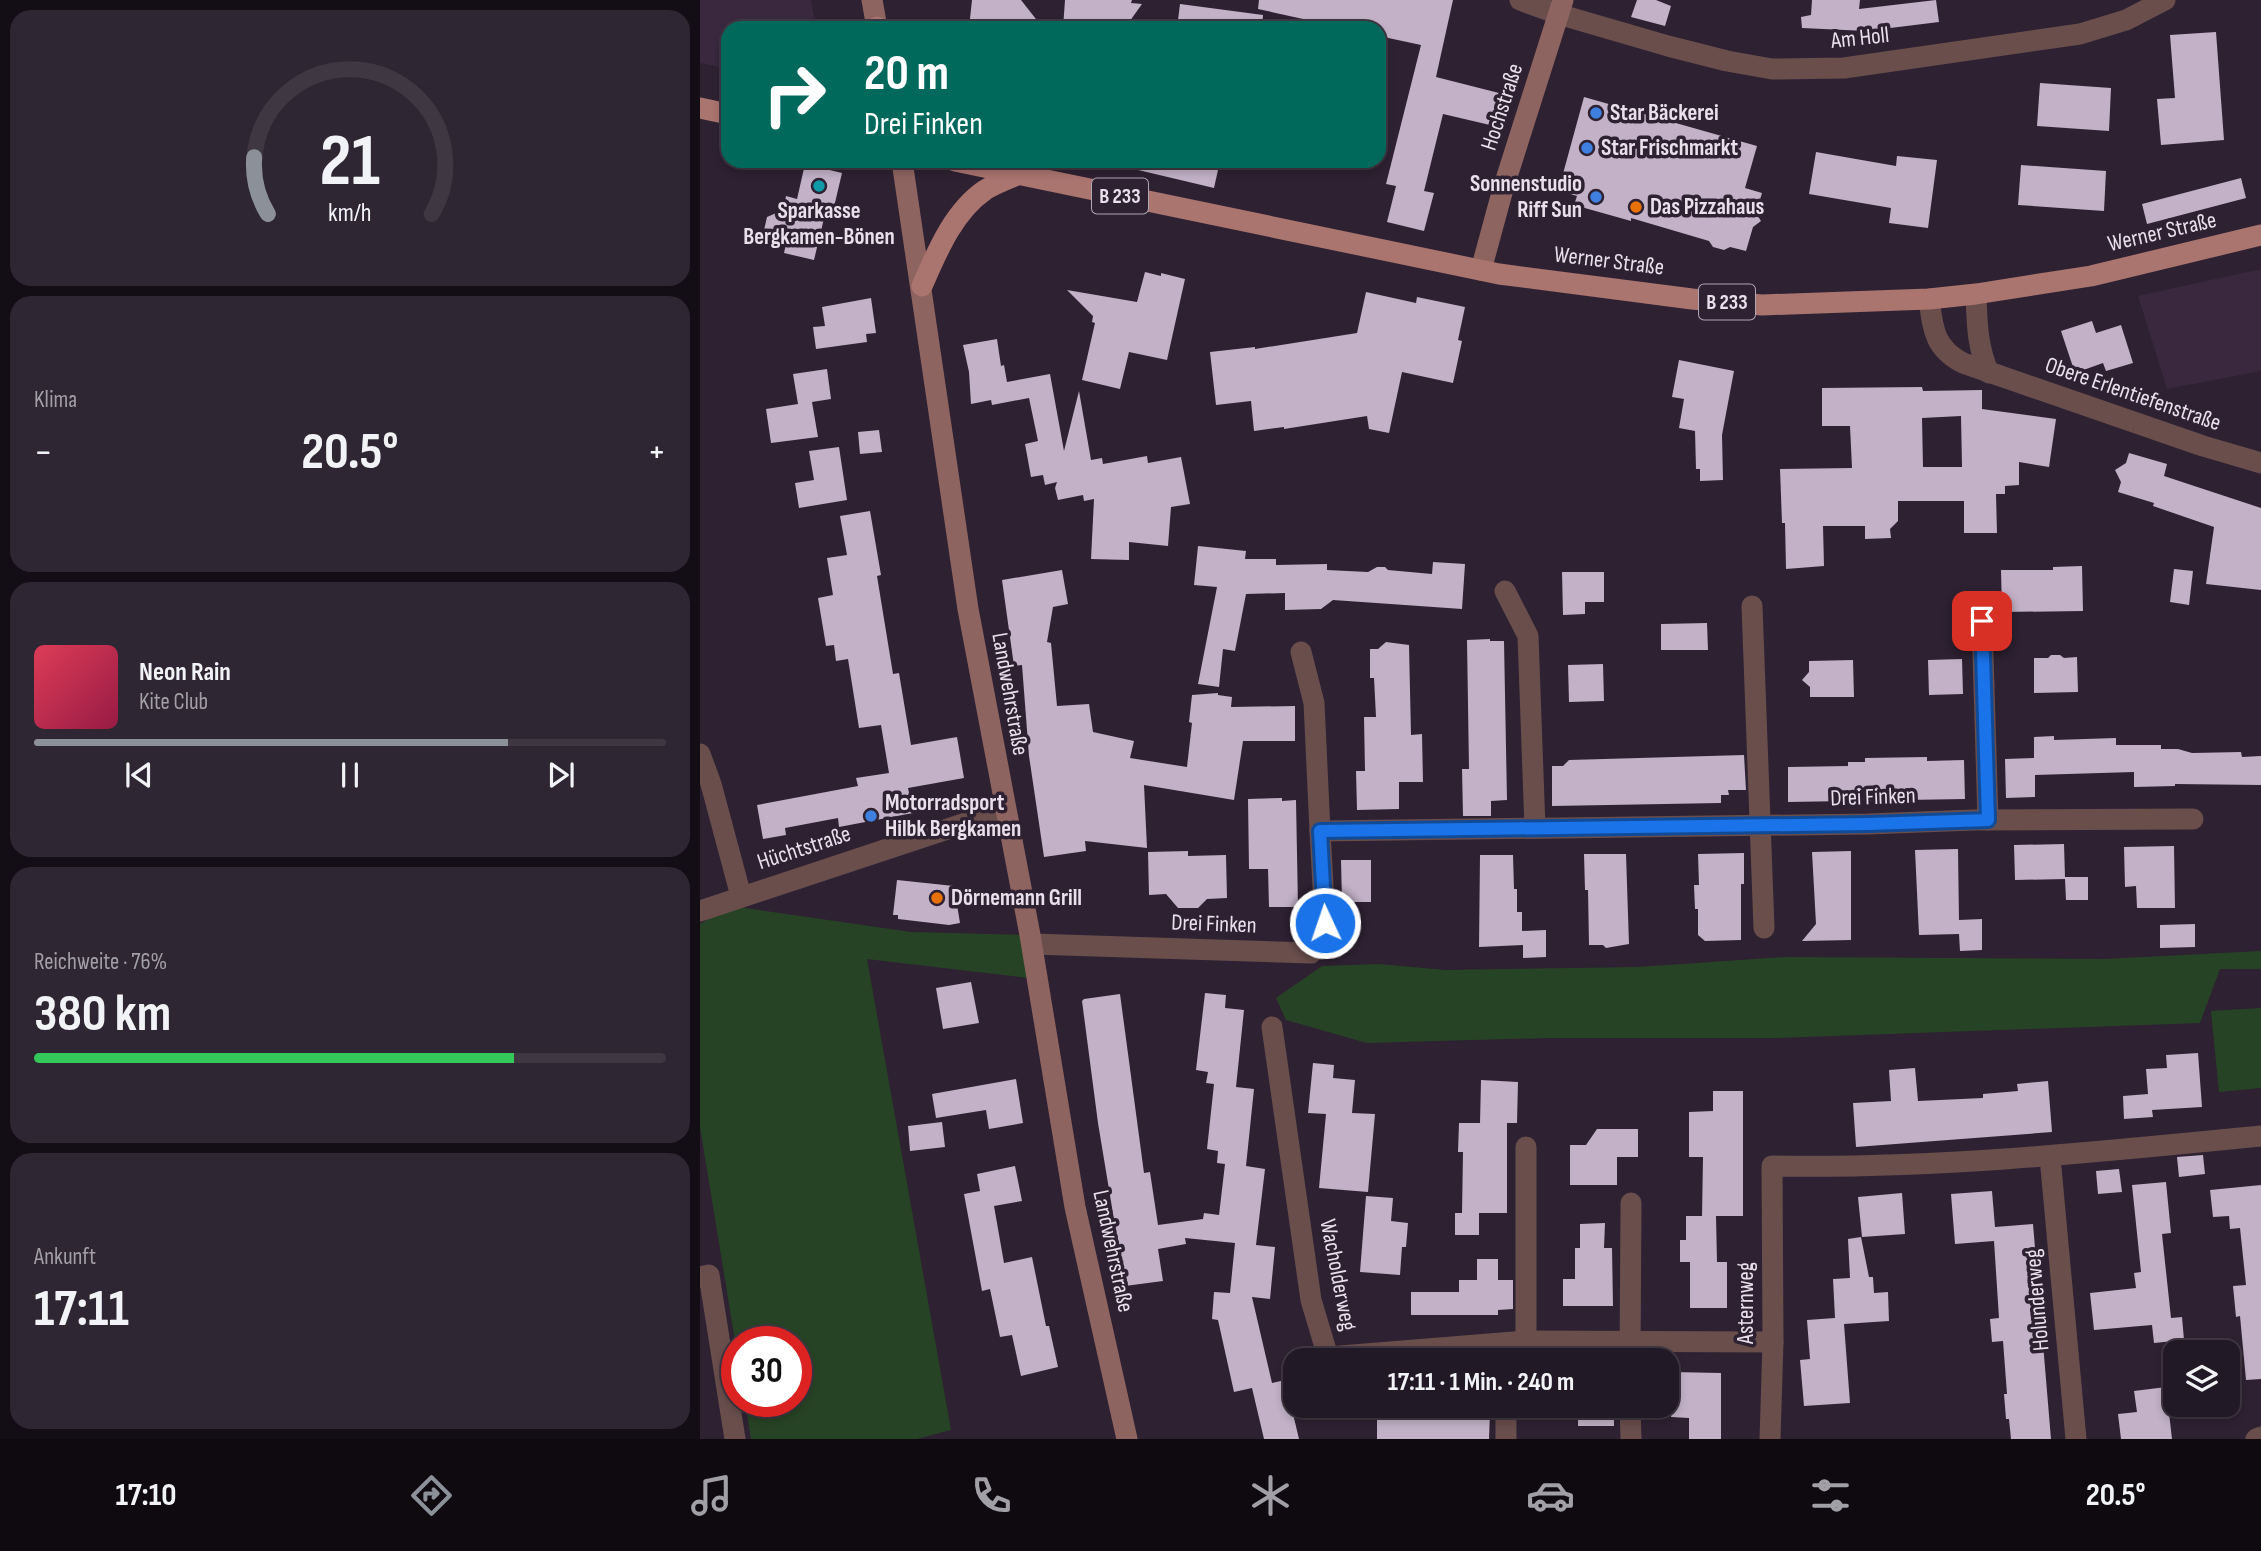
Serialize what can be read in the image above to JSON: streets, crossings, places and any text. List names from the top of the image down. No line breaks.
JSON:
{"streets":{"main road":["Hochstraße","B 233","Werner Straße","Landwehrstraße"],"street":["Am Holl","Obere Erlentiefenstraße","Drei Finken","Hüchtstraße","Wacholderweg","Holunderweg","Asternweg"]},"crossings":[["Am Holl","Hochstraße"],["Hochstraße","Werner Straße"],["Werner Straße","Obere Erlentiefenstraße"],["Landwehrstraße","Drei Finken"],["Landwehrstraße","Hüchtstraße"],["Wacholderweg","Asternweg"],["Holunderweg","Asternweg"]],"places":["Star Bäckerei","Star Frischmarkt","Sparkasse Bergkamen-Bönen","Sonnenstudio Riff Sun","Das Pizzahaus","Motorradsport Hilbk Bergkamen","Dörnemann Grill"],"page":{"turn":["20 m","Drei Finken"],"tile":["Klima",["Reichweite · 76%","380 km"],["Ankunft","17:11"]],"heat":["−","20.5°","+"],"song":["Neon Rain","Kite Club"],"limit":"30","trip":"17:11 · 1 Min. · 240 m","tabs":["17:10","20.5°"],"gauge":["21","km/h"]}}
